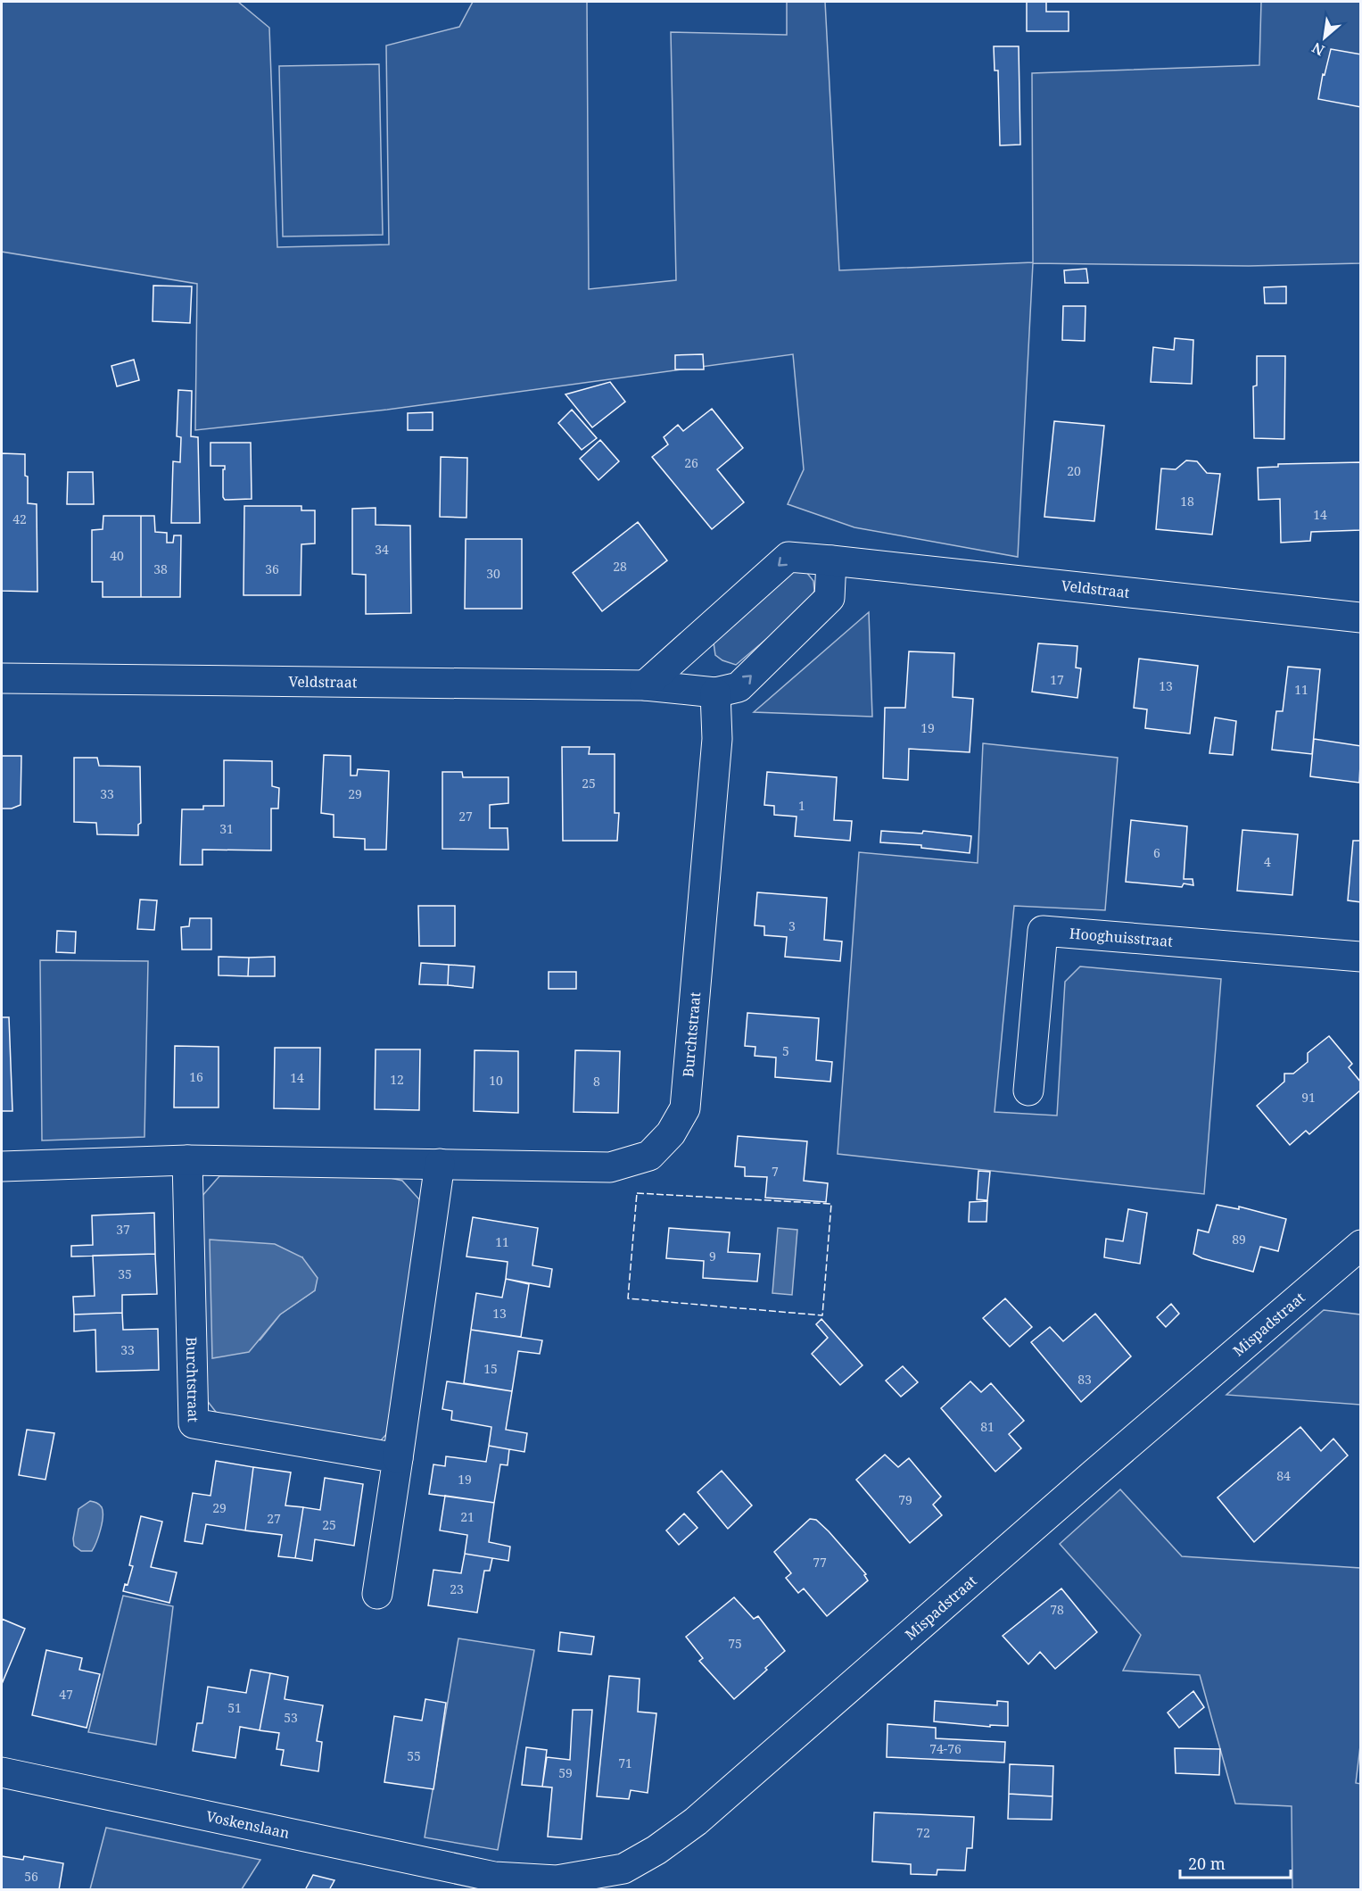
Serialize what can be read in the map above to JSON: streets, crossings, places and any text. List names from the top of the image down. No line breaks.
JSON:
{"streets":{"street":["Veldstraat","Hooghuisstraat","Burchtstraat","Mispadstraat","Voskenslaan"]},"crossings":[["Veldstraat","Burchtstraat"],["Mispadstraat","Voskenslaan"]],"house_numbers":["26","20","18","14","42","34","40","28","38","36","30","17","13","11","19","25","33","29","1","27","31","6","4","3","5","16","14","12","10","8","91","7","37","89","11","9","35","13","33","15","83","81","84","19","79","29","21","27","25","77","23","78","75","47","51","53","74-76","55","71","59","72","56"],"scale_bar":"20 m","north":"bottom left"}
